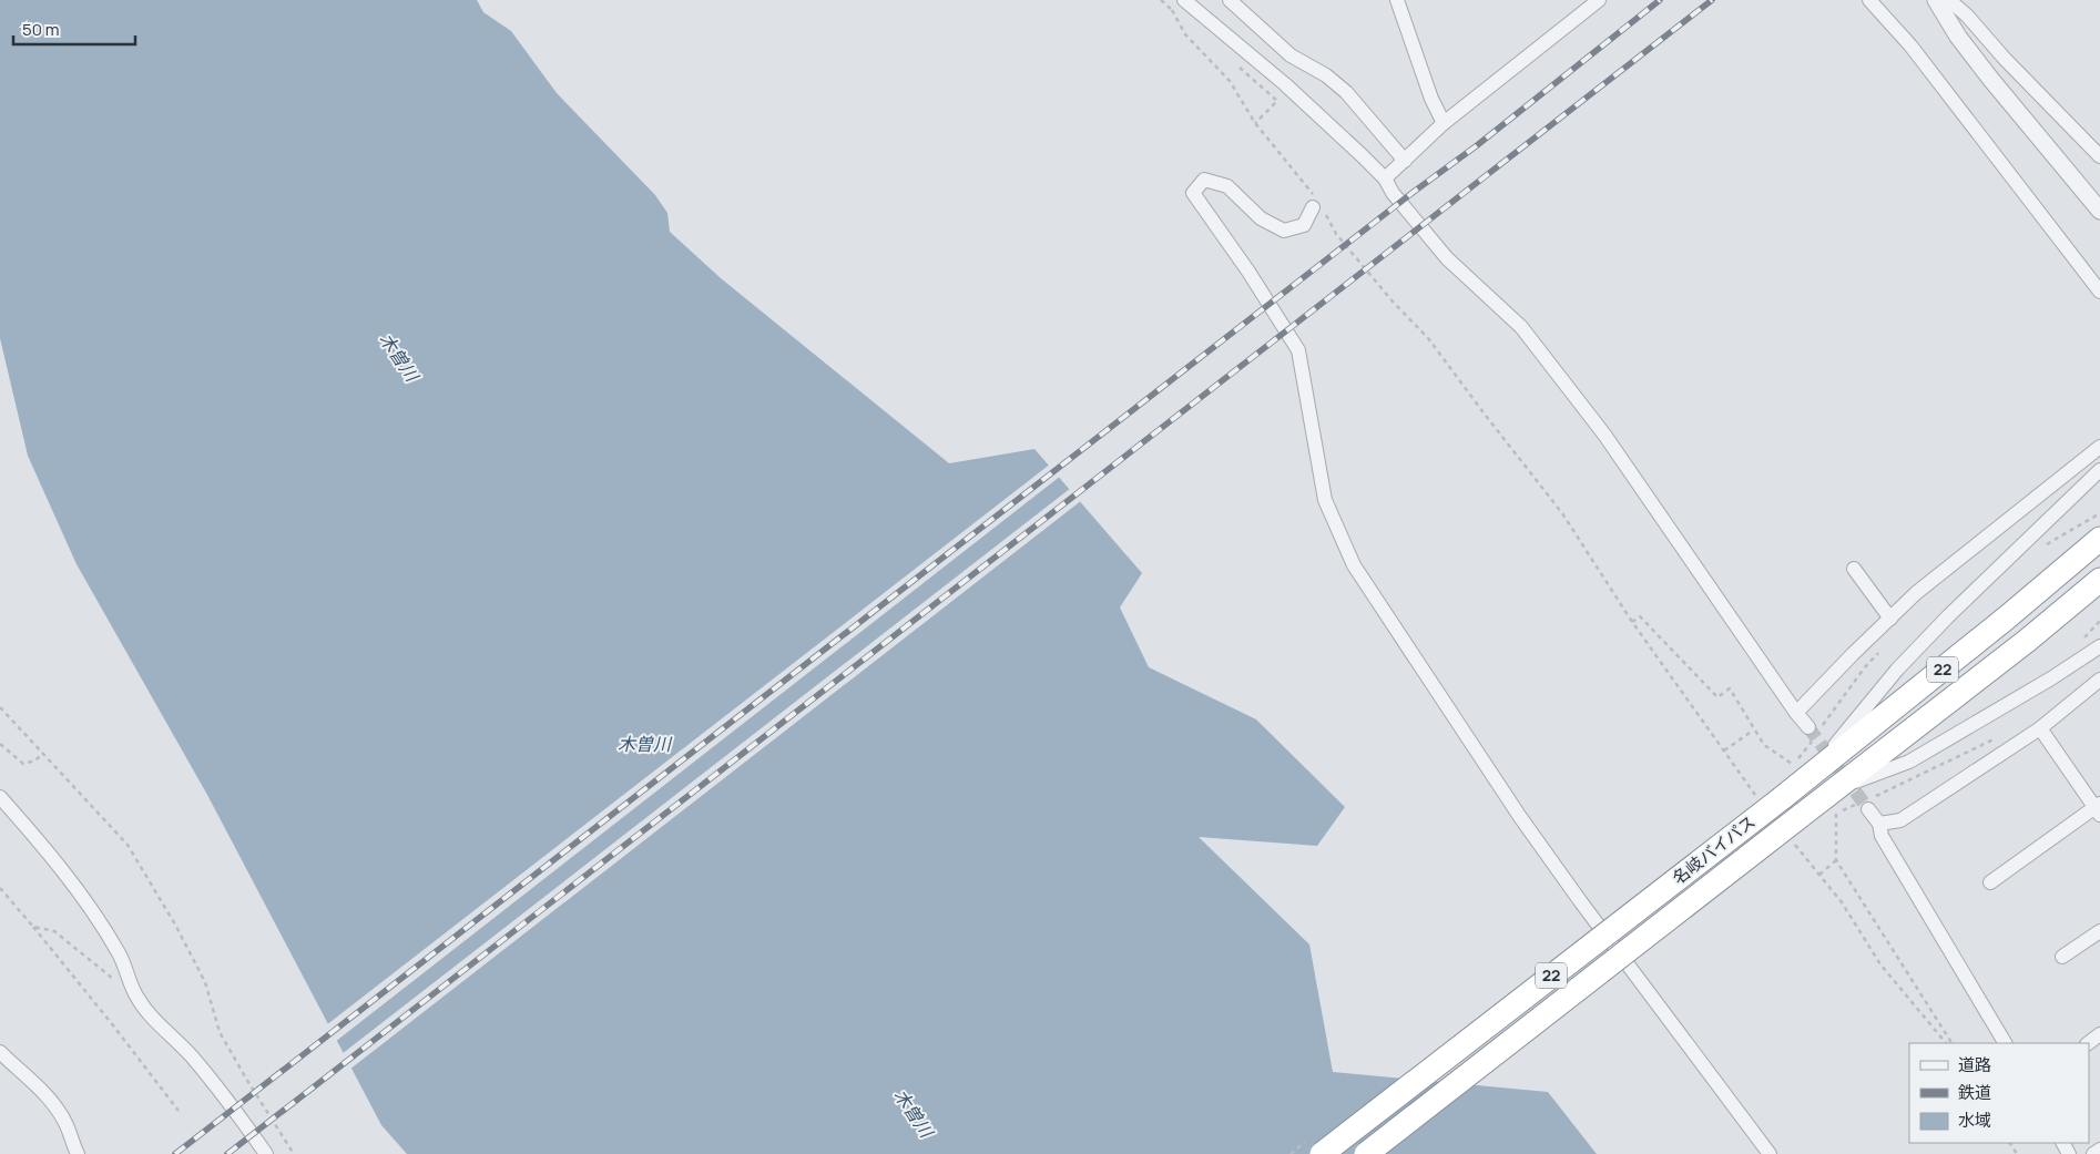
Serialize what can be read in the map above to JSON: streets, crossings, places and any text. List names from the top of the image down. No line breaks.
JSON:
{"streets":{"highway":["22","名岐バイパス"]},"water":["木曽川"],"legend":["道路","鉄道","水域"],"scale_bar":"50 m"}
